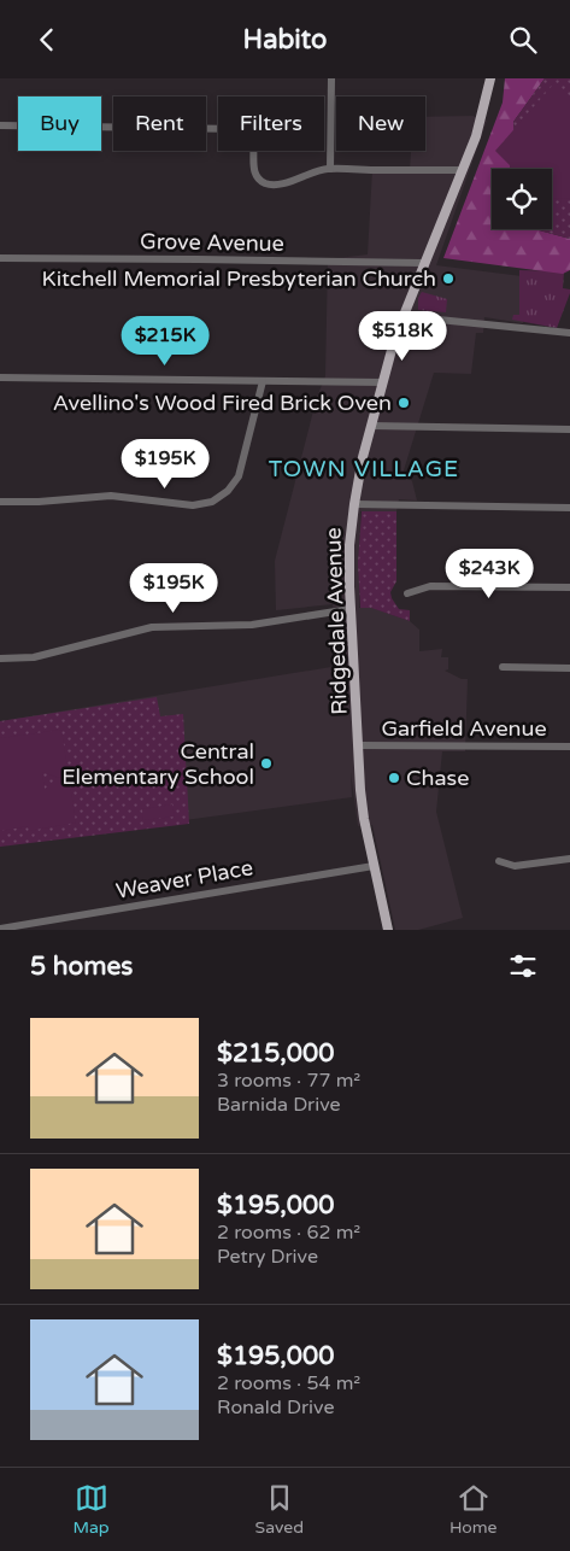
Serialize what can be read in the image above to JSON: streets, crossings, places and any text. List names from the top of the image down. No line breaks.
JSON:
{"streets":{"main road":["Ridgedale Avenue"],"street":["Grove Avenue","Garfield Avenue","Weaver Place"]},"crossings":[["Grove Avenue","Ridgedale Avenue"],["Ridgedale Avenue","Garfield Avenue"],["Ridgedale Avenue","Weaver Place"]],"districts":["TOWN VILLAGE"],"places":["Kitchell Memorial Presbyterian Church","Avellino's Wood Fired Brick Oven","Central Elementary School","Chase"],"page":{"header":"Habito","chip":["Buy","Rent","Filters","New"],"price":["$518K","$215K","$195K","$243K","$195K"],"heading":"5 homes","list":[{"name":"$215,000","note":"3 rooms · 77 m² · Barnida Drive"},{"name":"$195,000","note":"2 rooms · 62 m² · Petry Drive"},{"name":"$195,000","note":"2 rooms · 54 m² · Ronald Drive"}],"tabs":["Map","Saved","Home"]}}
